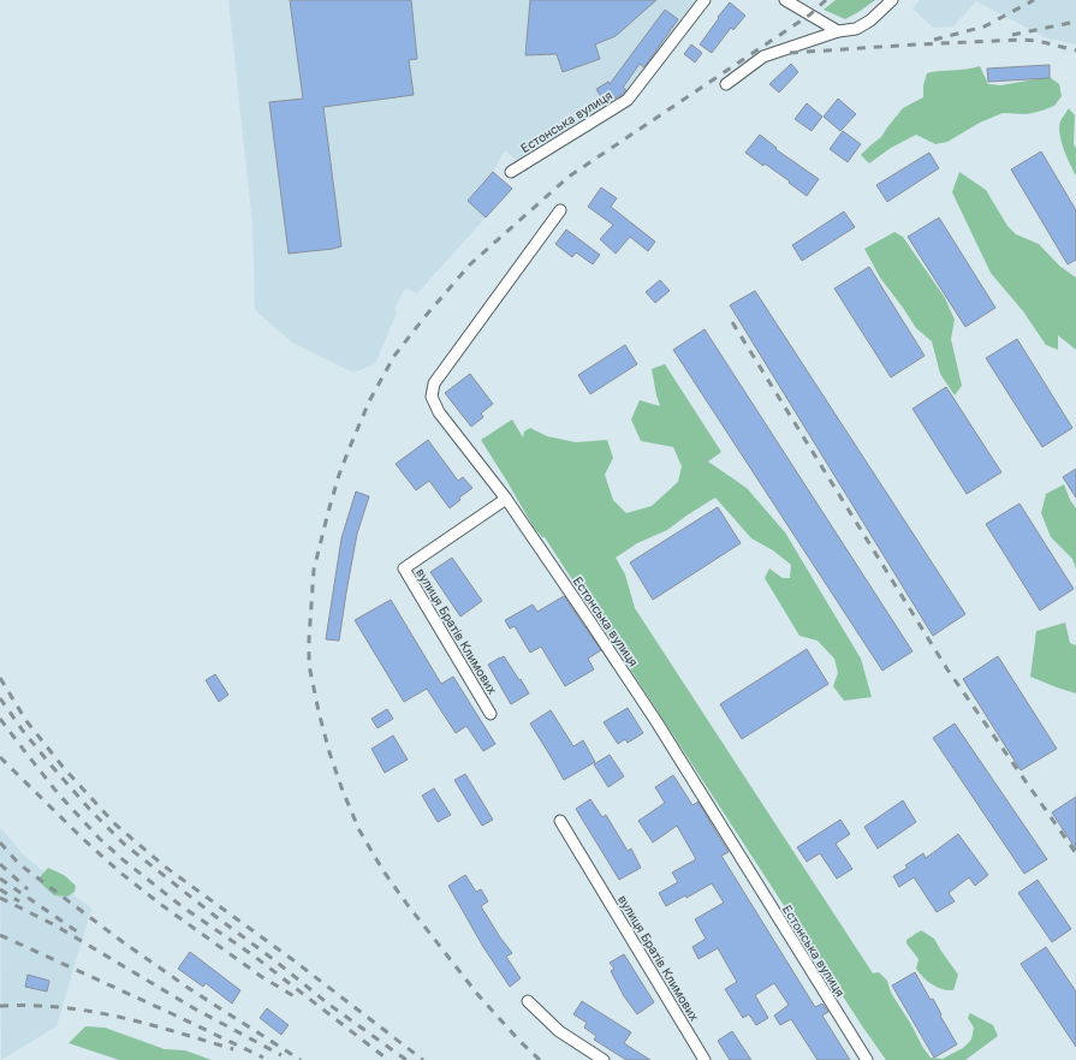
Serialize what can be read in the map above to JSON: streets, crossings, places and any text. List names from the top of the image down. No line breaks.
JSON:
{"streets":{"street":["Естонська вулиця","вулиця Братів Климових"]},"crossings":[["Естонська вулиця","вулиця Братів Климових"]]}
